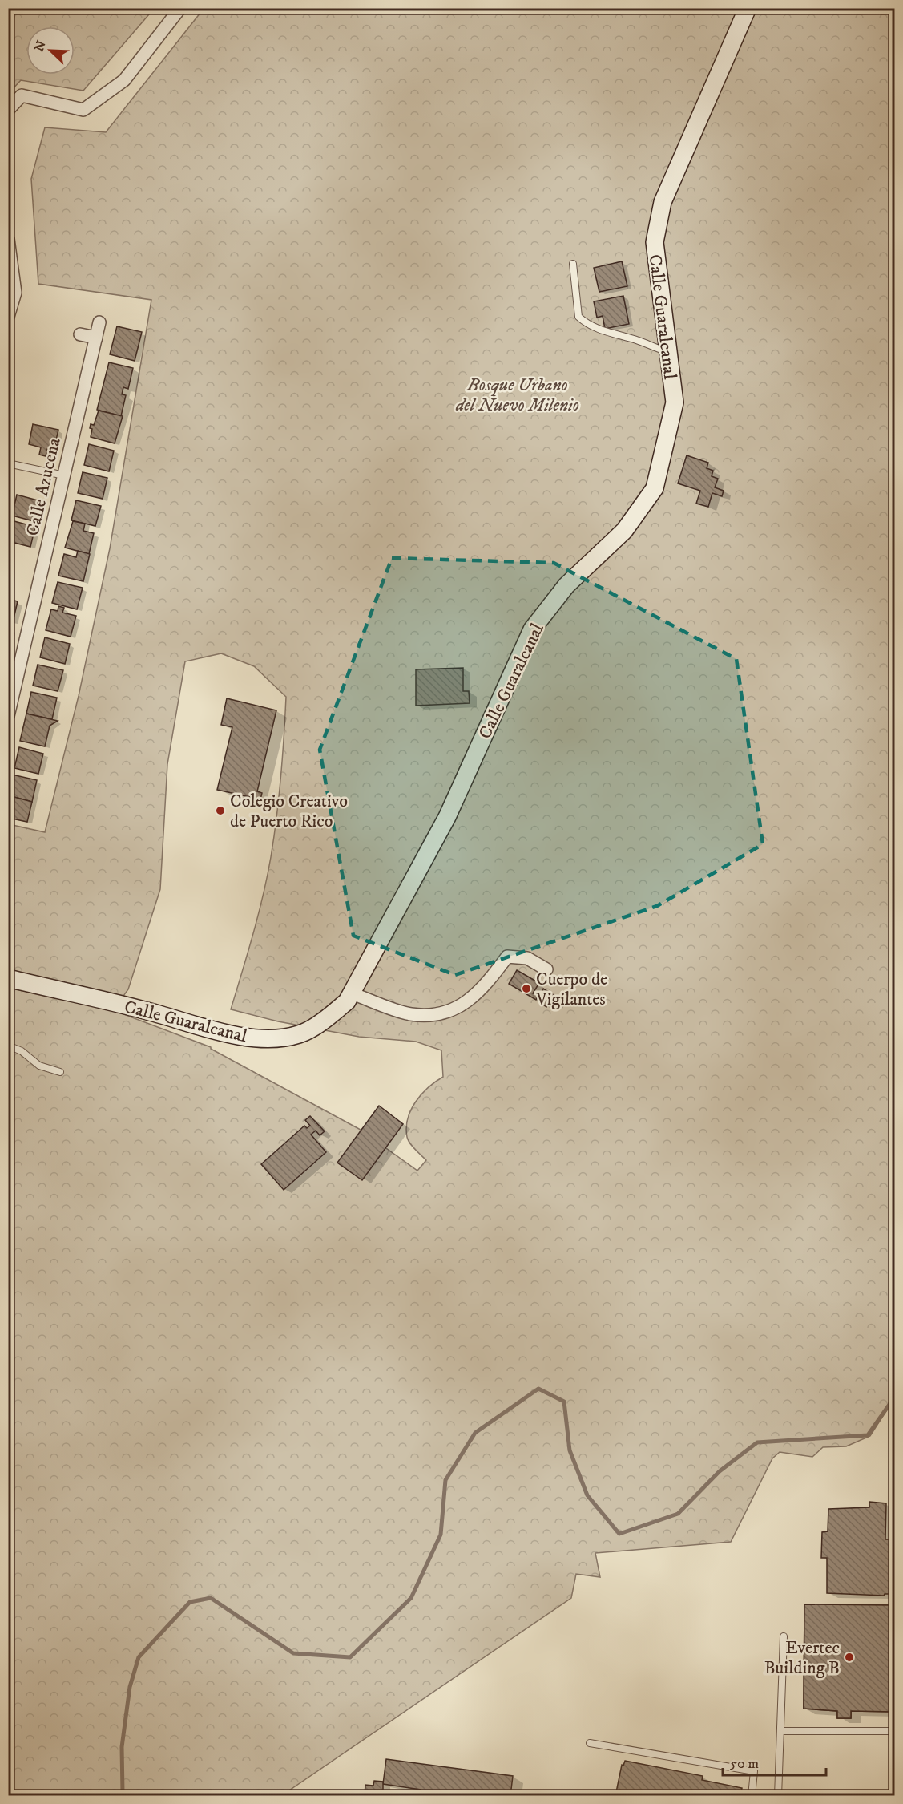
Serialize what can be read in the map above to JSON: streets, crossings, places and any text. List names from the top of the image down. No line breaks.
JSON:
{"streets":{"street":["Calle Guaralcanal","Calle Azucena"]},"parks":["Bosque Urbano del Nuevo Milenio"],"places":["Colegio Creativo de Puerto Rico","Cuerpo de Vigilantes","Evertec Building B"],"scale_bar":"50 m","north":"top left"}
